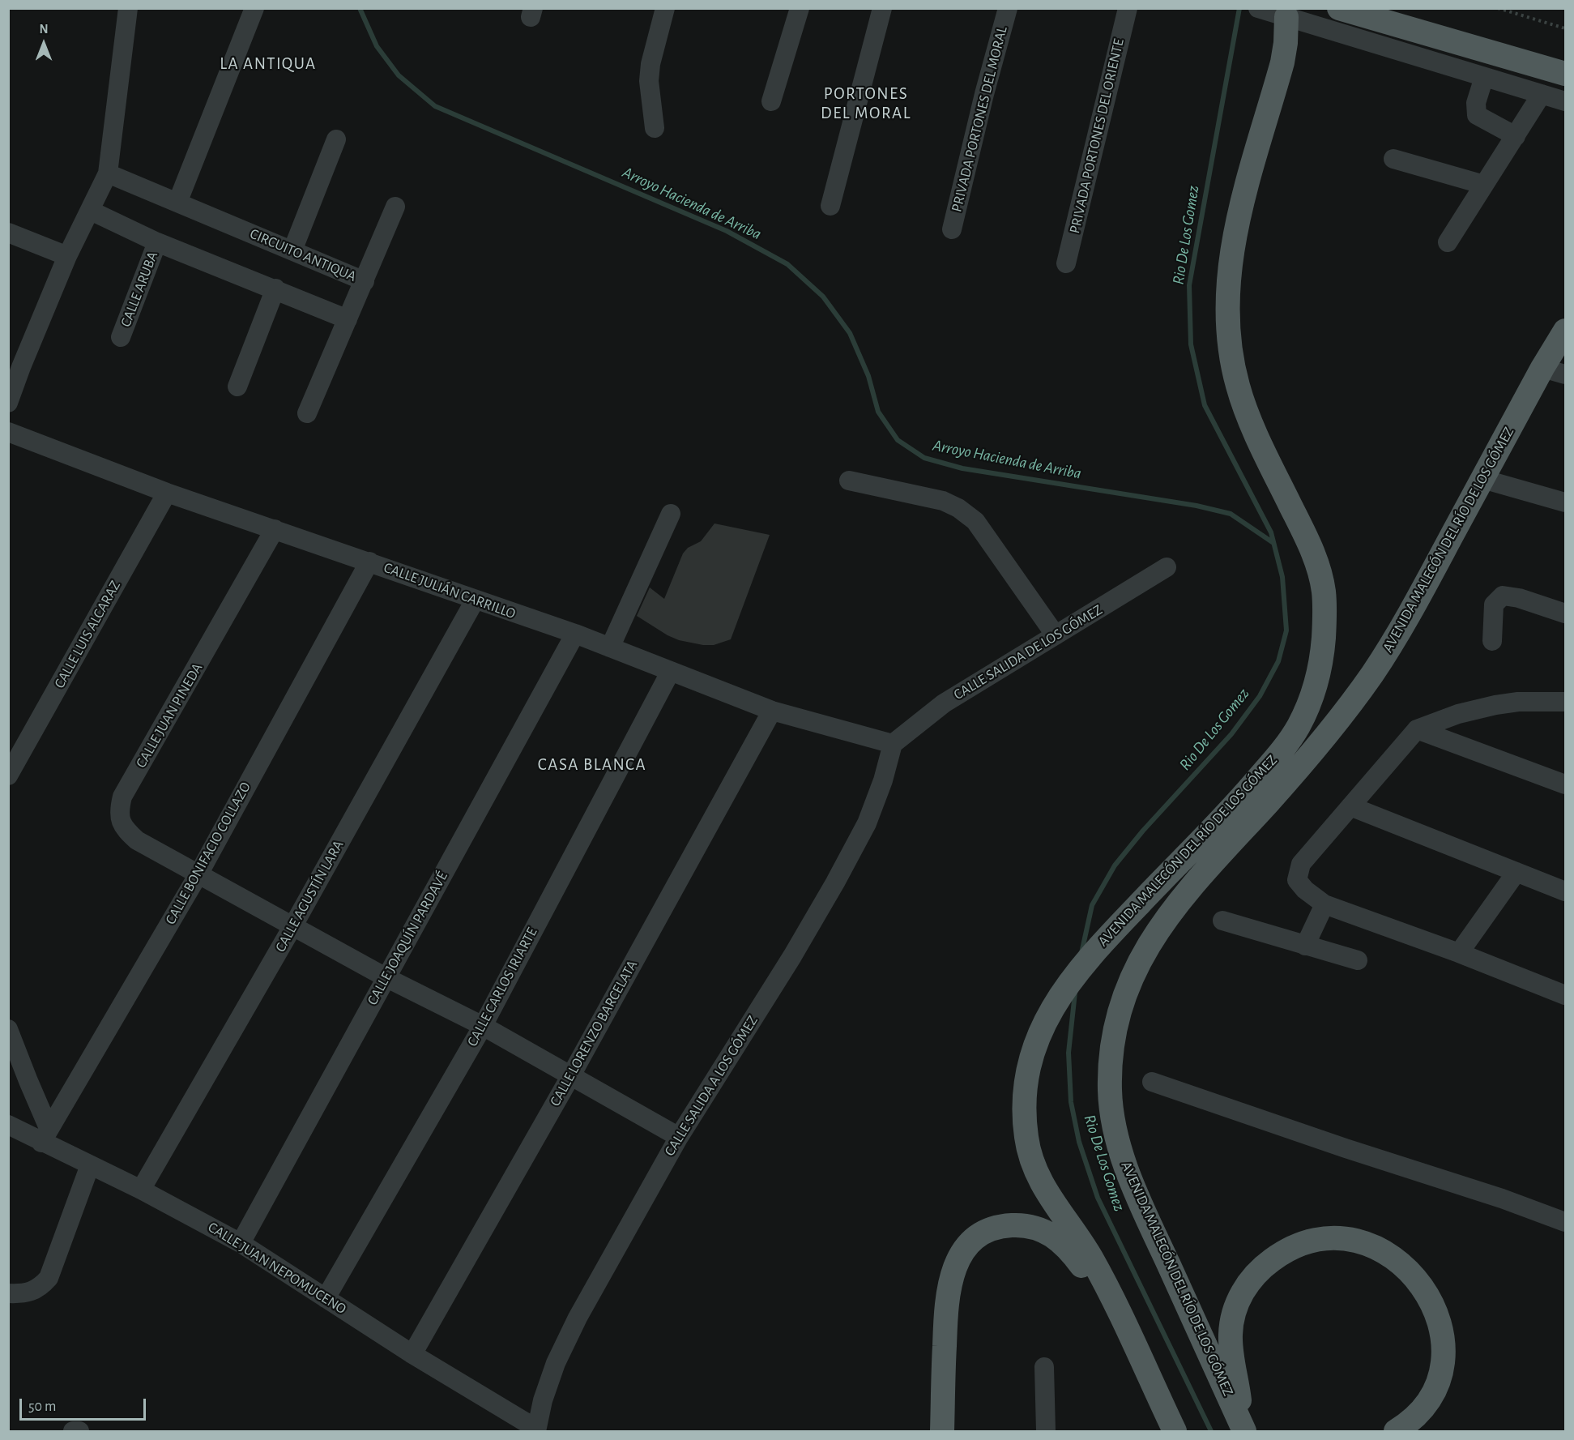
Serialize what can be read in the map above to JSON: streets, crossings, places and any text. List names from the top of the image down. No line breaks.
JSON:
{"streets":{"main road":["AVENIDA MALECÓN DEL RÍO DE LOS GÓMEZ"],"street":["PRIVADA PORTONES DEL MORAL","PRIVADA PORTONES DEL ORIENTE","CIRCUITO ANTIQUA","CALLE ARUBA","CALLE JULIÁN CARRILLO","CALLE LUIS ALCARAZ","CALLE SALIDA DE LOS GÓMEZ","CALLE JUAN PINEDA","CALLE BONIFACIO COLLAZO","CALLE AGUSTÍN LARA","CALLE JOAQUÍN PARDAVÉ","CALLE CARLOS IRIARTE","CALLE LORENZO BARCELATA","CALLE SALIDA A LOS GÓMEZ","CALLE JUAN NEPOMUCENO"]},"crossings":[["CALLE JULIÁN CARRILLO","CALLE LUIS ALCARAZ"],["CALLE JULIÁN CARRILLO","CALLE SALIDA DE LOS GÓMEZ"],["CALLE JULIÁN CARRILLO","CALLE JUAN PINEDA"],["CALLE JULIÁN CARRILLO","CALLE BONIFACIO COLLAZO"],["CALLE JULIÁN CARRILLO","CALLE AGUSTÍN LARA"],["CALLE JULIÁN CARRILLO","CALLE JOAQUÍN PARDAVÉ"],["CALLE JULIÁN CARRILLO","CALLE CARLOS IRIARTE"],["CALLE JULIÁN CARRILLO","CALLE LORENZO BARCELATA"],["CALLE JULIÁN CARRILLO","CALLE SALIDA A LOS GÓMEZ"],["CALLE SALIDA DE LOS GÓMEZ","CALLE SALIDA A LOS GÓMEZ"],["CALLE JUAN PINEDA","CALLE BONIFACIO COLLAZO"],["CALLE BONIFACIO COLLAZO","CALLE JUAN NEPOMUCENO"],["CALLE AGUSTÍN LARA","CALLE JUAN NEPOMUCENO"],["CALLE JOAQUÍN PARDAVÉ","CALLE JUAN NEPOMUCENO"],["CALLE CARLOS IRIARTE","CALLE JUAN NEPOMUCENO"],["CALLE LORENZO BARCELATA","CALLE JUAN NEPOMUCENO"],["CALLE SALIDA A LOS GÓMEZ","CALLE JUAN NEPOMUCENO"]],"districts":["LA ANTIQUA","PORTONES DEL MORAL","CASA BLANCA"],"water":["Arroyo Hacienda de Arriba","Rio De Los Gomez"],"scale_bar":"50 m","north":"top"}
